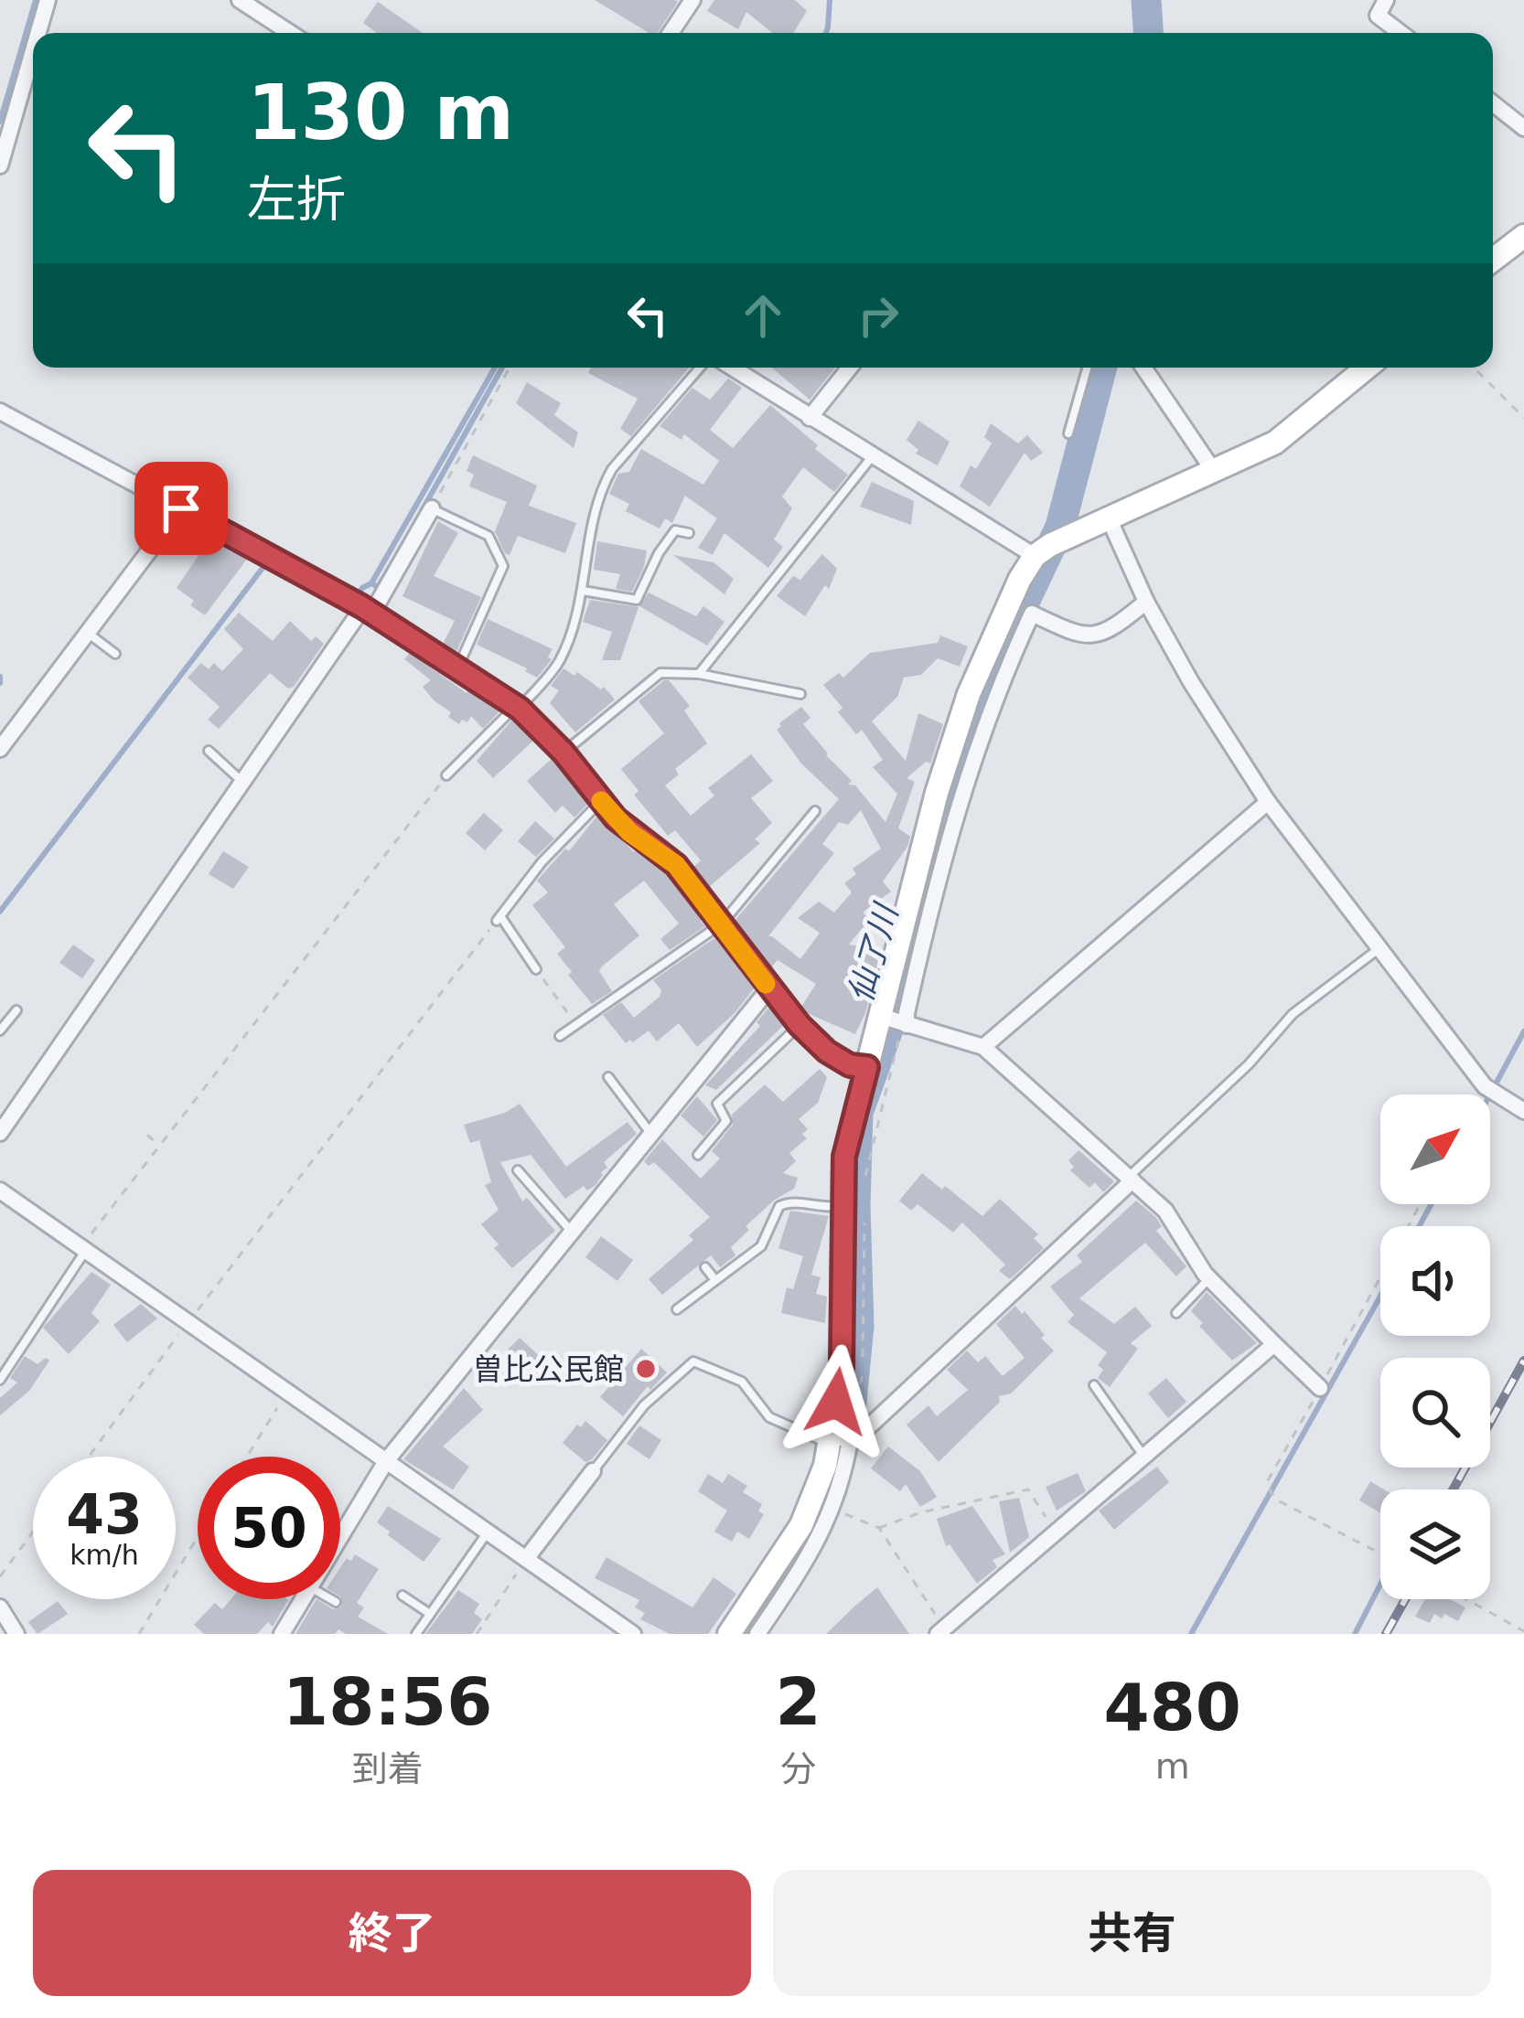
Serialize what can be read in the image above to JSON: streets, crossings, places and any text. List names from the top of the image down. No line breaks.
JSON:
{"water":["仙了川"],"places":["曽比公民館"],"north":"top right","page":{"turn":["130 m","左折"],"speed":"43 km/h","limit":"50","eta":["18:56","到着","2","分","480","m"],"buttons":["終了","共有"]}}
